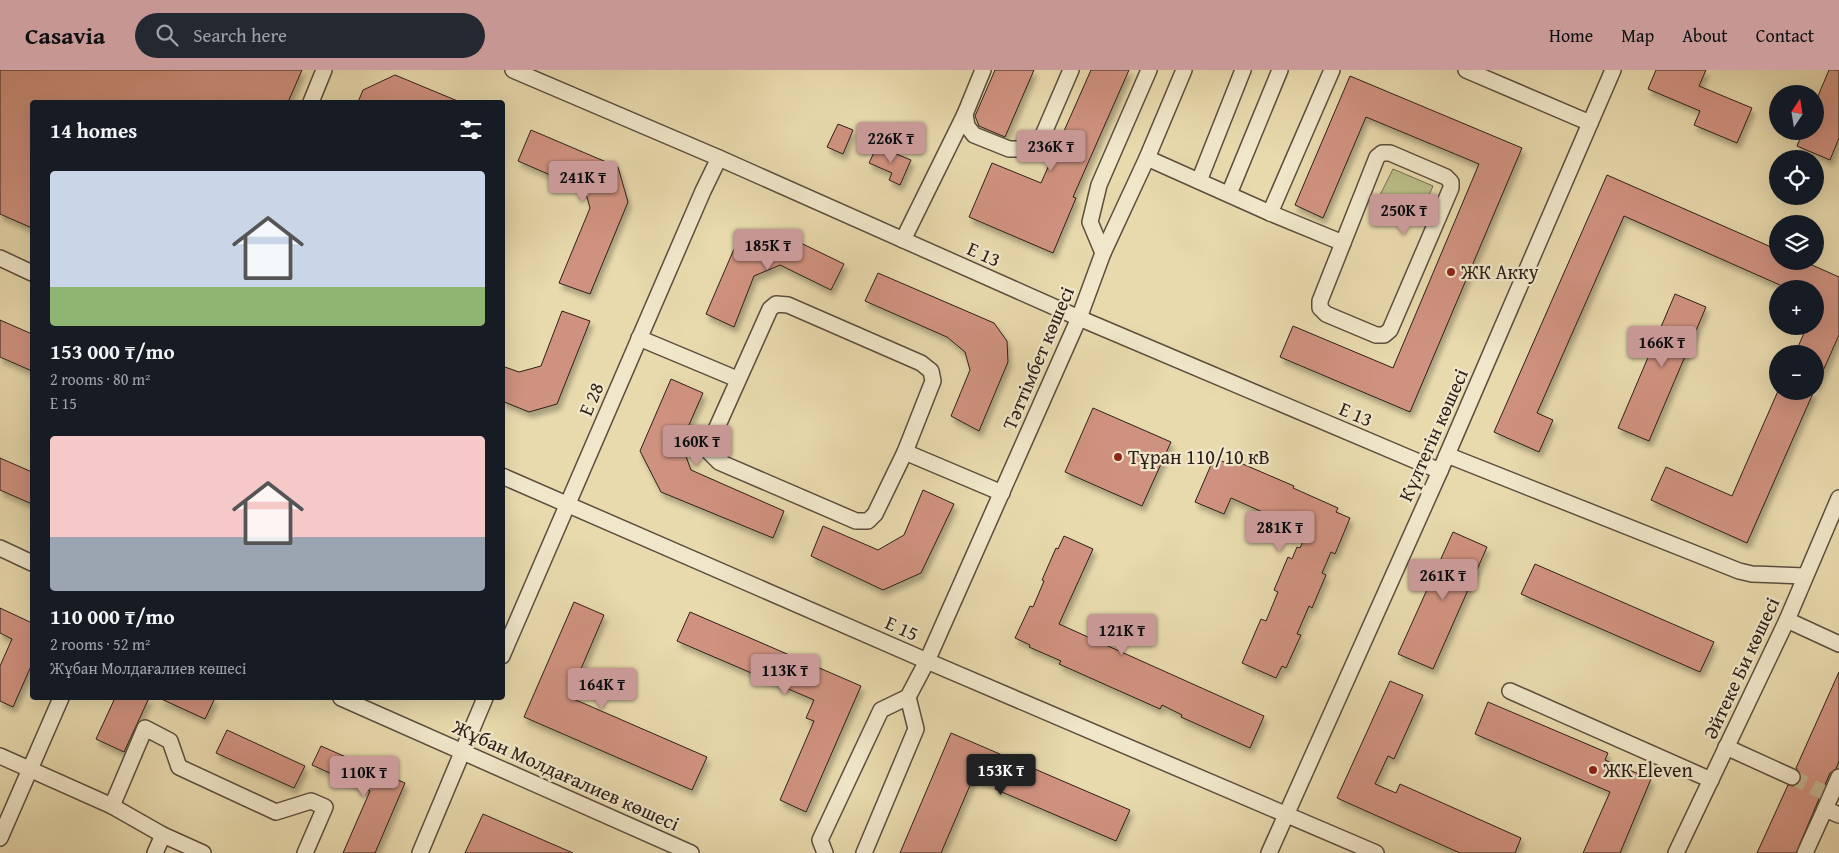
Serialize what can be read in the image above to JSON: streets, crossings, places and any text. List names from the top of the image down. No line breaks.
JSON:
{"streets":{"street":["E 13","Тәттімбет көшесі","E 28","Күлтегін көшесі","E 15","Әйтеке Би көшесі","Жұбан Молдағалиев көшесі"]},"crossings":[["E 13","Тәттімбет көшесі"],["E 13","E 28"],["E 13","Күлтегін көшесі"],["Тәттімбет көшесі","E 15"],["E 28","E 15"],["Күлтегін көшесі","E 15"]],"places":["ЖК Акку","Тұран 110/10 кВ","ЖК Eleven"],"north":"top","page":{"header":"Casavia","search":"Search here","nav":["Home","Map","About","Contact"],"map_buttons":["+","−"],"heading":"14 homes","price":["226K ₸","236K ₸","241K ₸","250K ₸","185K ₸","166K ₸","160K ₸","281K ₸","261K ₸","121K ₸","113K ₸","164K ₸","153K ₸","110K ₸"],"list":[{"name":"153 000 ₸/mo","note":"2 rooms · 80 m² · E 15"},{"name":"110 000 ₸/mo","note":"2 rooms · 52 m² · Жұбан Молдағалиев көшесі"}]}}
